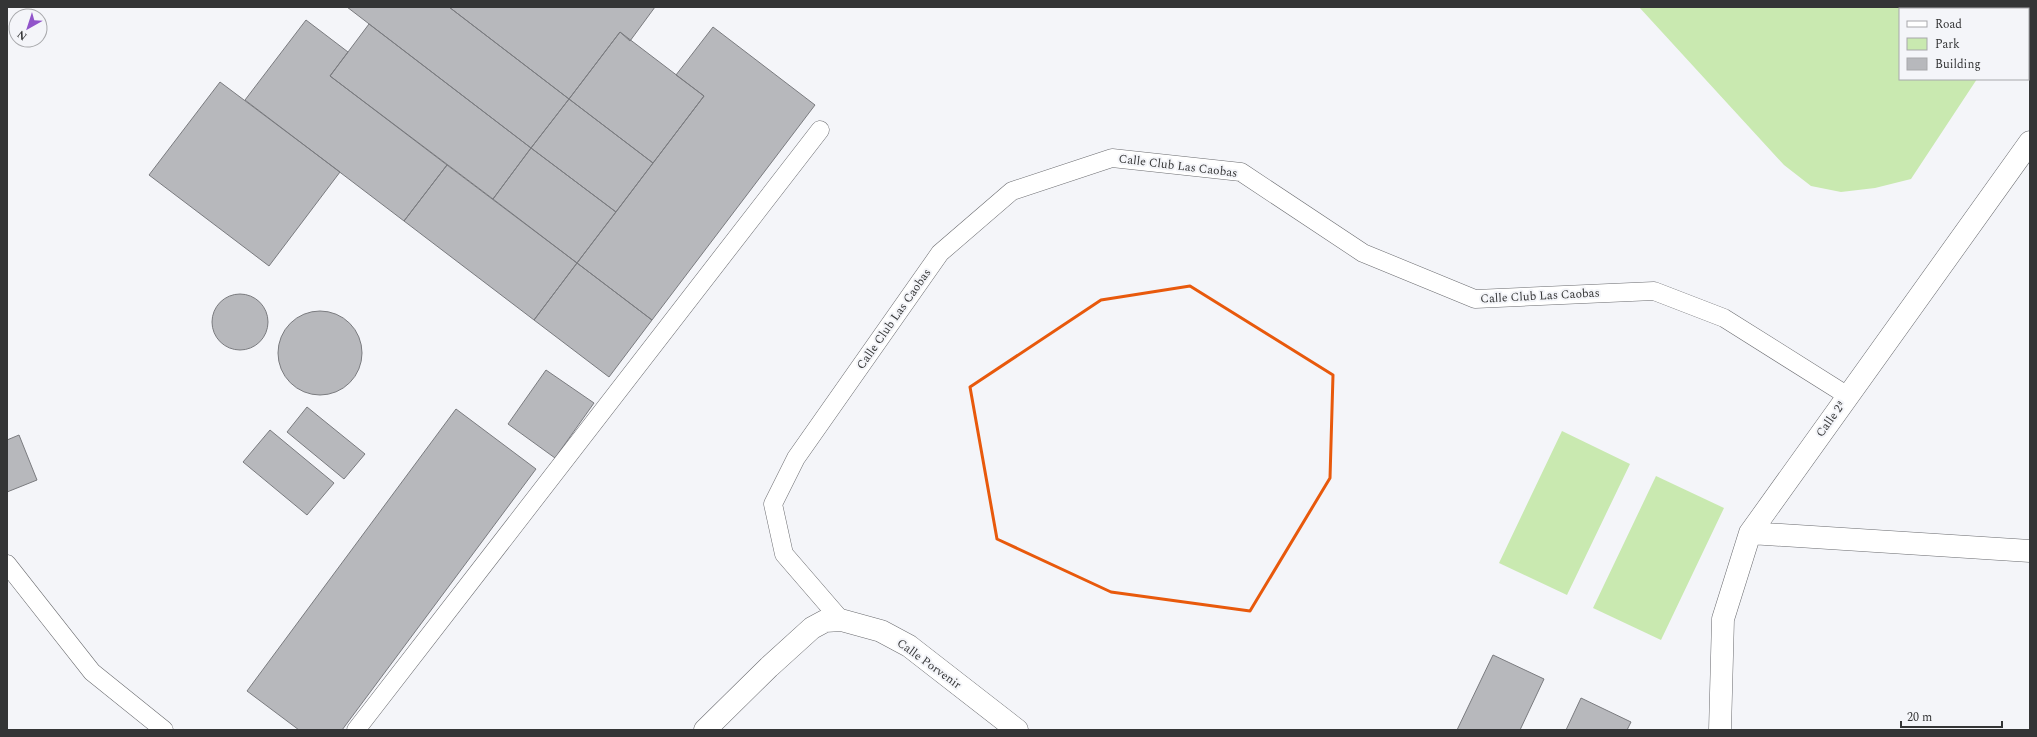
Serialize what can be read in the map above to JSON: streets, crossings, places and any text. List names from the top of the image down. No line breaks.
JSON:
{"streets":{"street":["Calle 2ª","Calle Porvenir"],"lane":["Calle Club Las Caobas"]},"crossings":[["Calle Club Las Caobas","Calle 2ª"],["Calle Club Las Caobas","Calle Porvenir"]],"legend":["Road","Park","Building"],"scale_bar":"20 m","north":"bottom left"}
